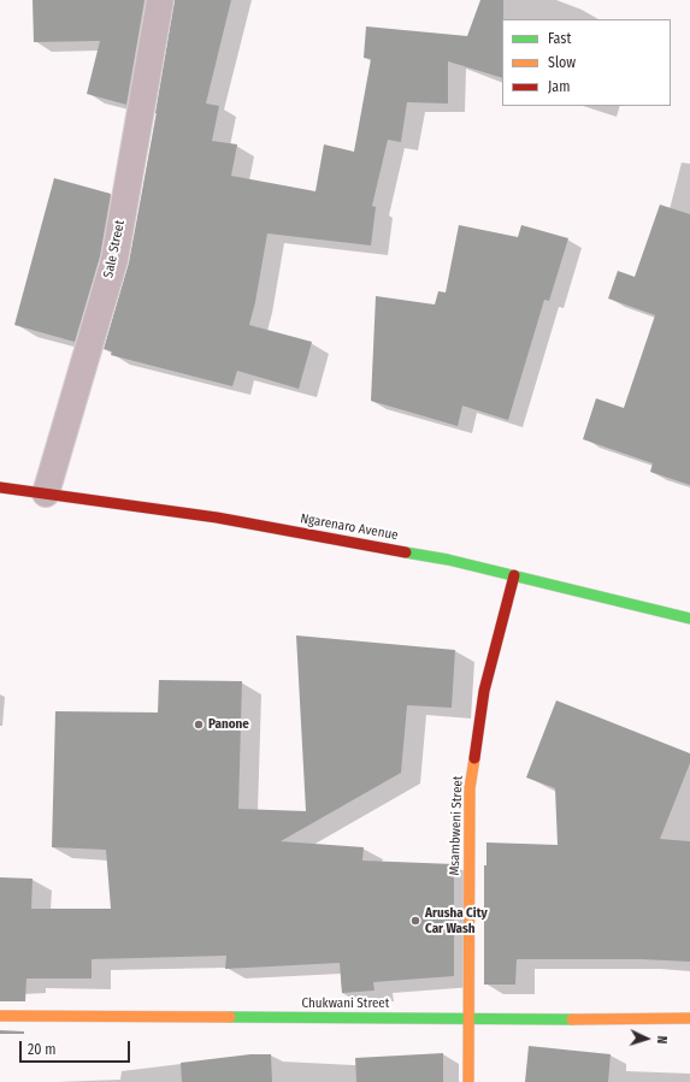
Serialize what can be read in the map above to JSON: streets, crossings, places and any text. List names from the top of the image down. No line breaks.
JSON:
{"streets":{"main road":["Ngarenaro Avenue","Msambweni Street","Chukwani Street"],"street":["Sale Street"]},"crossings":[["Sale Street","Ngarenaro Avenue"],["Ngarenaro Avenue","Msambweni Street"],["Msambweni Street","Chukwani Street"]],"places":["Panone","Arusha City Car Wash"],"legend":["Fast","Slow","Jam"],"scale_bar":"20 m","north":"right"}
